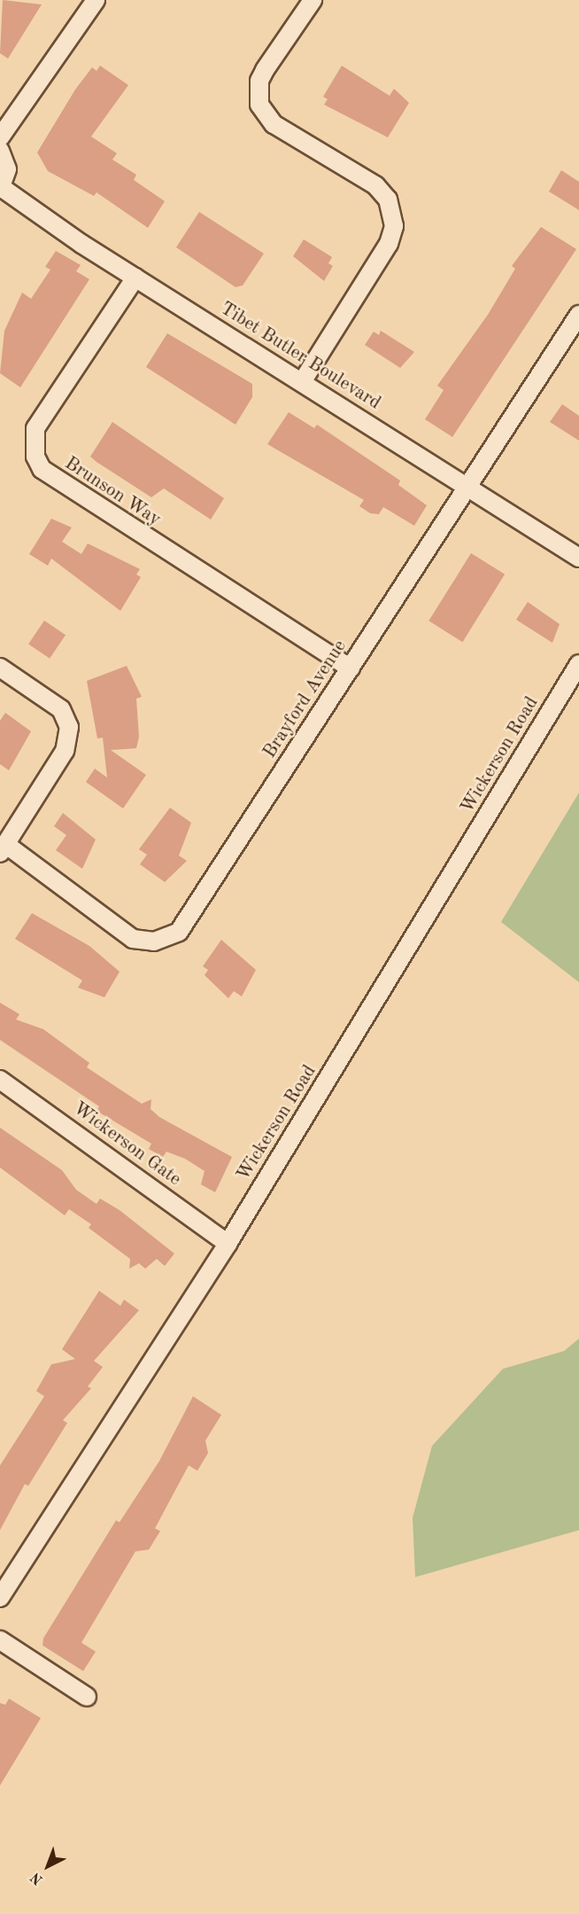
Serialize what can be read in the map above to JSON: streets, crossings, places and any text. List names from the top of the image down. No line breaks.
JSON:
{"streets":{"street":["Tibet Butler Boulevard","Brunson Way","Brayford Avenue","Wickerson Road","Wickerson Gate"]},"crossings":[["Tibet Butler Boulevard","Brunson Way"],["Tibet Butler Boulevard","Brayford Avenue"],["Brunson Way","Brayford Avenue"],["Wickerson Road","Wickerson Gate"]],"north":"bottom left"}
